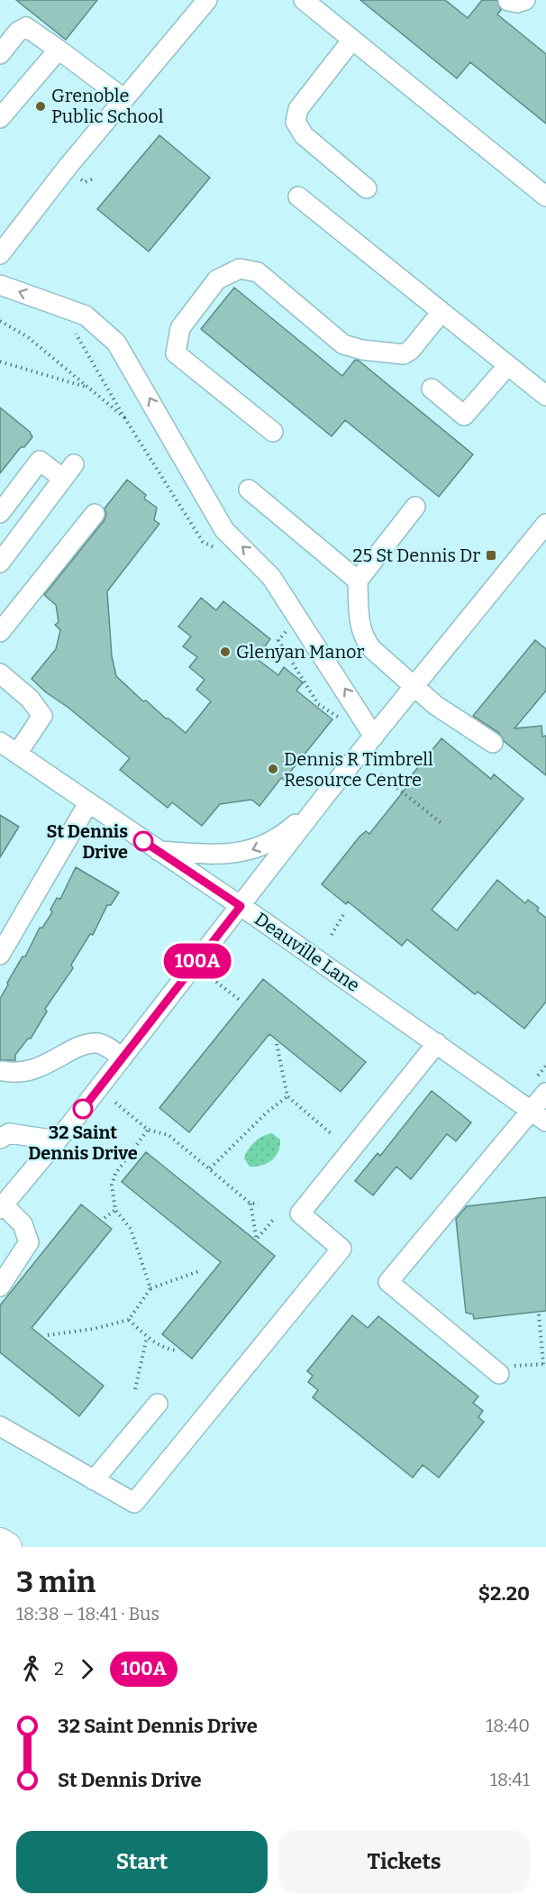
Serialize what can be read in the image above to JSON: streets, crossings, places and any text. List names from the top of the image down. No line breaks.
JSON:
{"streets":{"street":["Deauville Lane"]},"places":{"other":["Grenoble Public School","Glenyan Manor","Dennis R Timbrell Resource Centre","St Dennis Drive","32 Saint Dennis Drive"],"transit":["25 St Dennis Dr"]},"lines":["bus line 100A"],"page":{"on_map":"100A","heading":["3 min","18:38 – 18:41 · Bus","$2.20"],"legs":["2","100A"],"list":[{"name":"32 Saint Dennis Drive","value":"18:40"},{"name":"St Dennis Drive","value":"18:41"}],"buttons":["Start","Tickets"]}}
